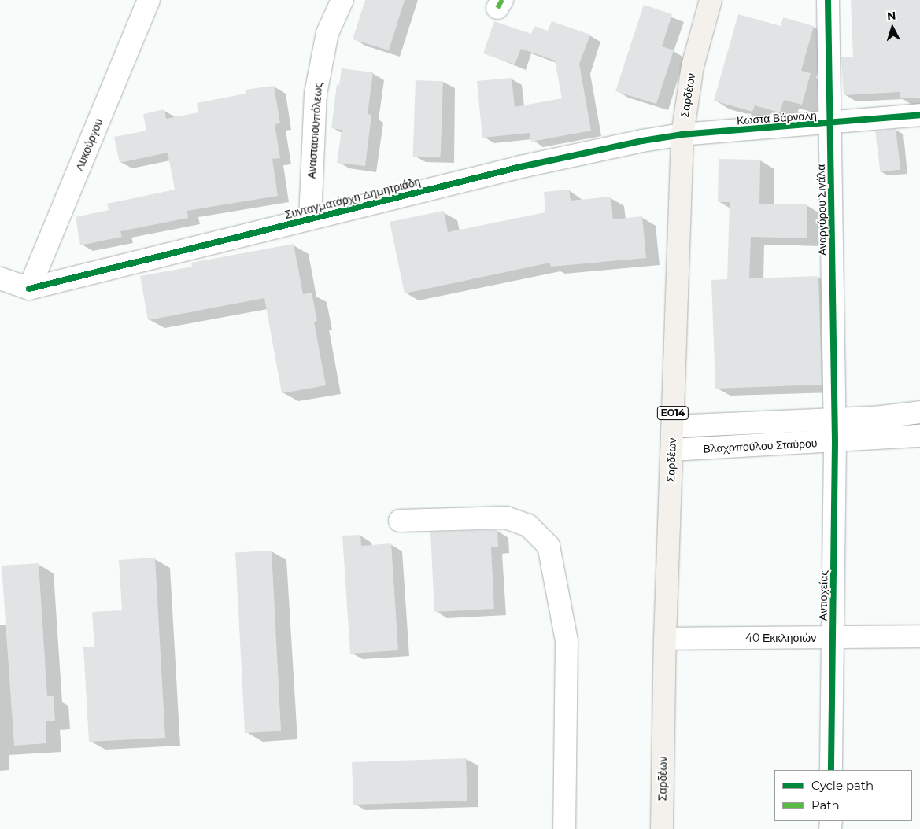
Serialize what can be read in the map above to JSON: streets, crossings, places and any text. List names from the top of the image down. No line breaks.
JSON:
{"streets":{"main road":["Σαρδέων","ΕΟ14"],"street":["Κώστα Βάρναλη","Αναστασιουπόλεως","Λυκούργου","Συνταγματάρχη Δημητριάδη","Αναργύρου Σιγάλα","Βλαχοπούλου Σταύρου","Αντιοχείας","40 Εκκλησιών"]},"crossings":[["Σαρδέων","Κώστα Βάρναλη"],["Σαρδέων","Συνταγματάρχη Δημητριάδη"],["Σαρδέων","Βλαχοπούλου Σταύρου"],["Σαρδέων","40 Εκκλησιών"],["Κώστα Βάρναλη","Συνταγματάρχη Δημητριάδη"],["Κώστα Βάρναλη","Αναργύρου Σιγάλα"],["Αναστασιουπόλεως","Συνταγματάρχη Δημητριάδη"],["Λυκούργου","Συνταγματάρχη Δημητριάδη"],["Αναργύρου Σιγάλα","Βλαχοπούλου Σταύρου"],["Αναργύρου Σιγάλα","Αντιοχείας"],["Βλαχοπούλου Σταύρου","Αντιοχείας"],["Αντιοχείας","40 Εκκλησιών"]],"legend":["Cycle path","Path"],"north":"top"}
